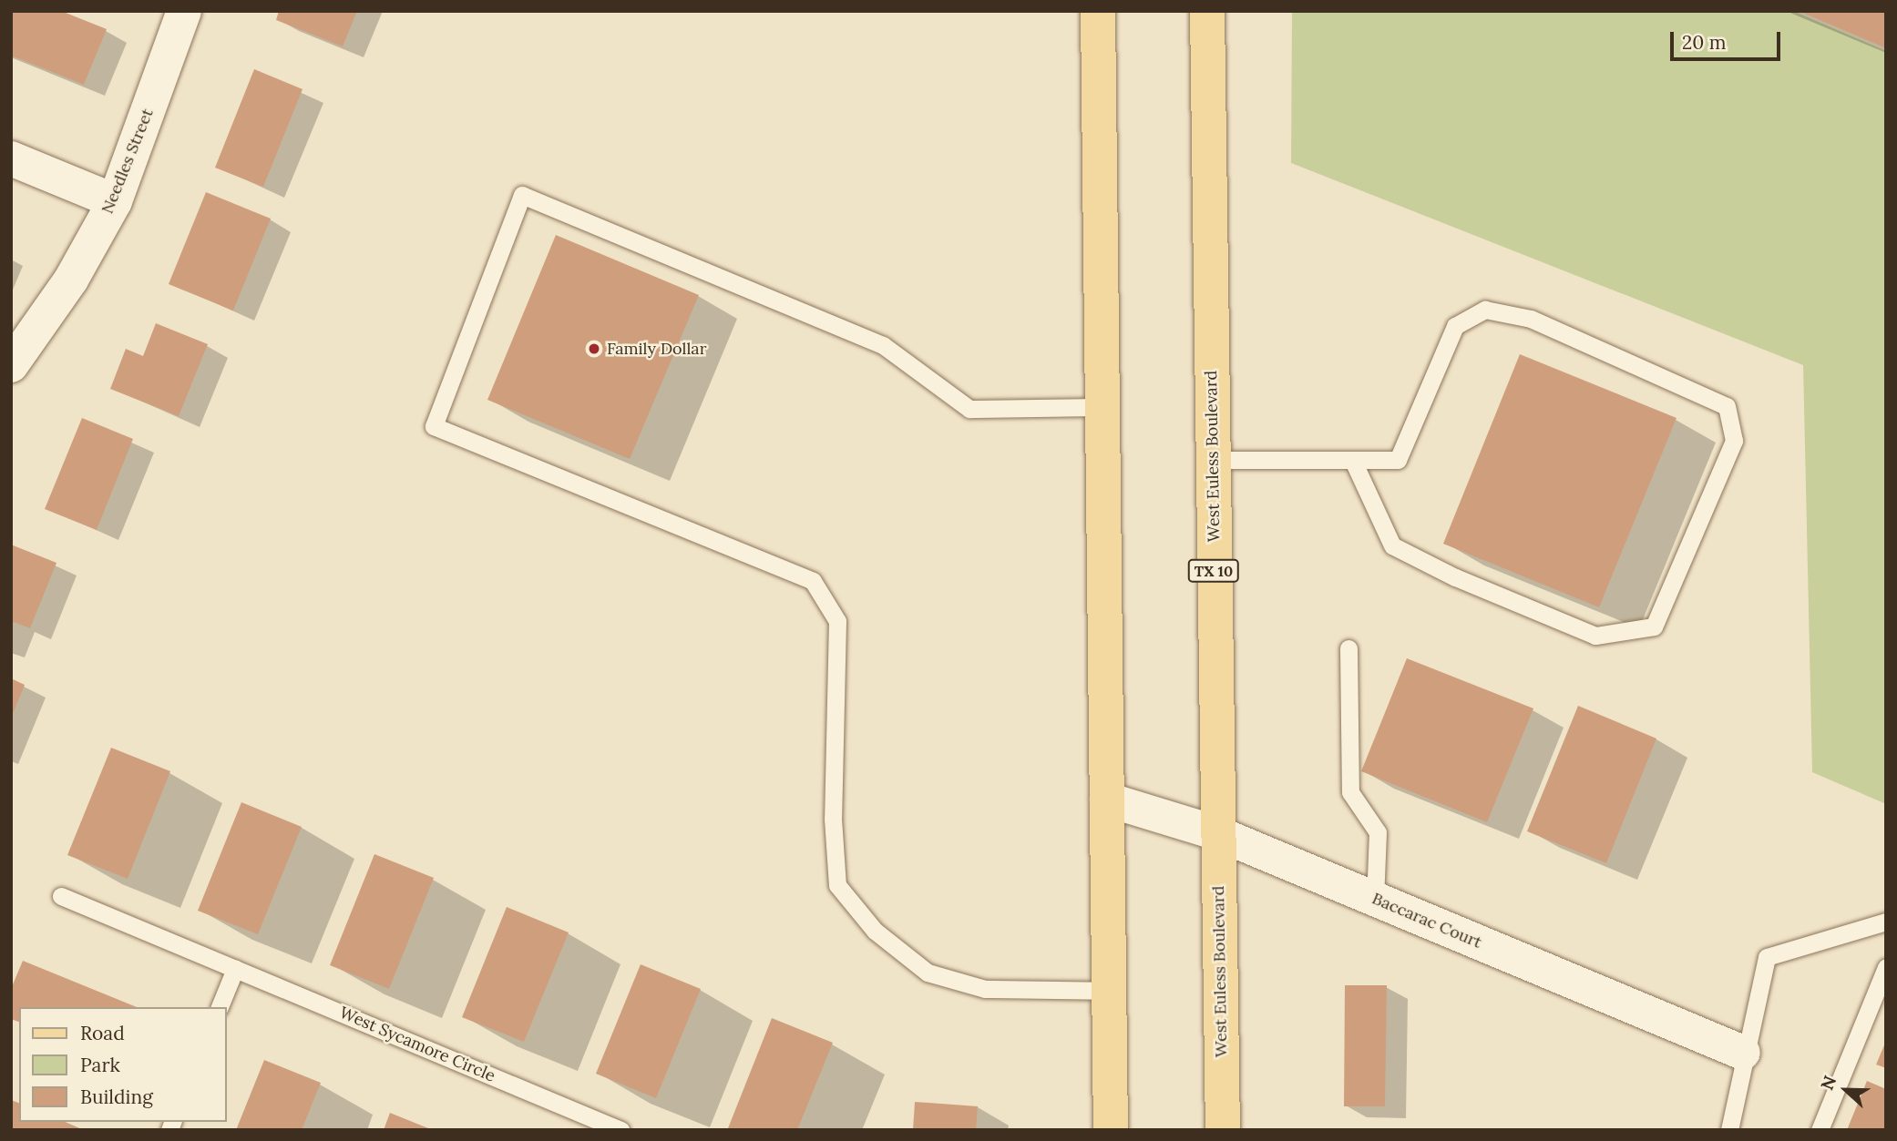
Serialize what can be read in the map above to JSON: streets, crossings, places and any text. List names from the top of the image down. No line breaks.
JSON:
{"streets":{"main road":["West Euless Boulevard","TX 10"],"street":["Needles Street","Baccarac Court"],"lane":["West Sycamore Circle"]},"crossings":[["West Euless Boulevard","Baccarac Court"]],"places":["Family Dollar"],"legend":["Road","Park","Building"],"scale_bar":"20 m","north":"left"}
